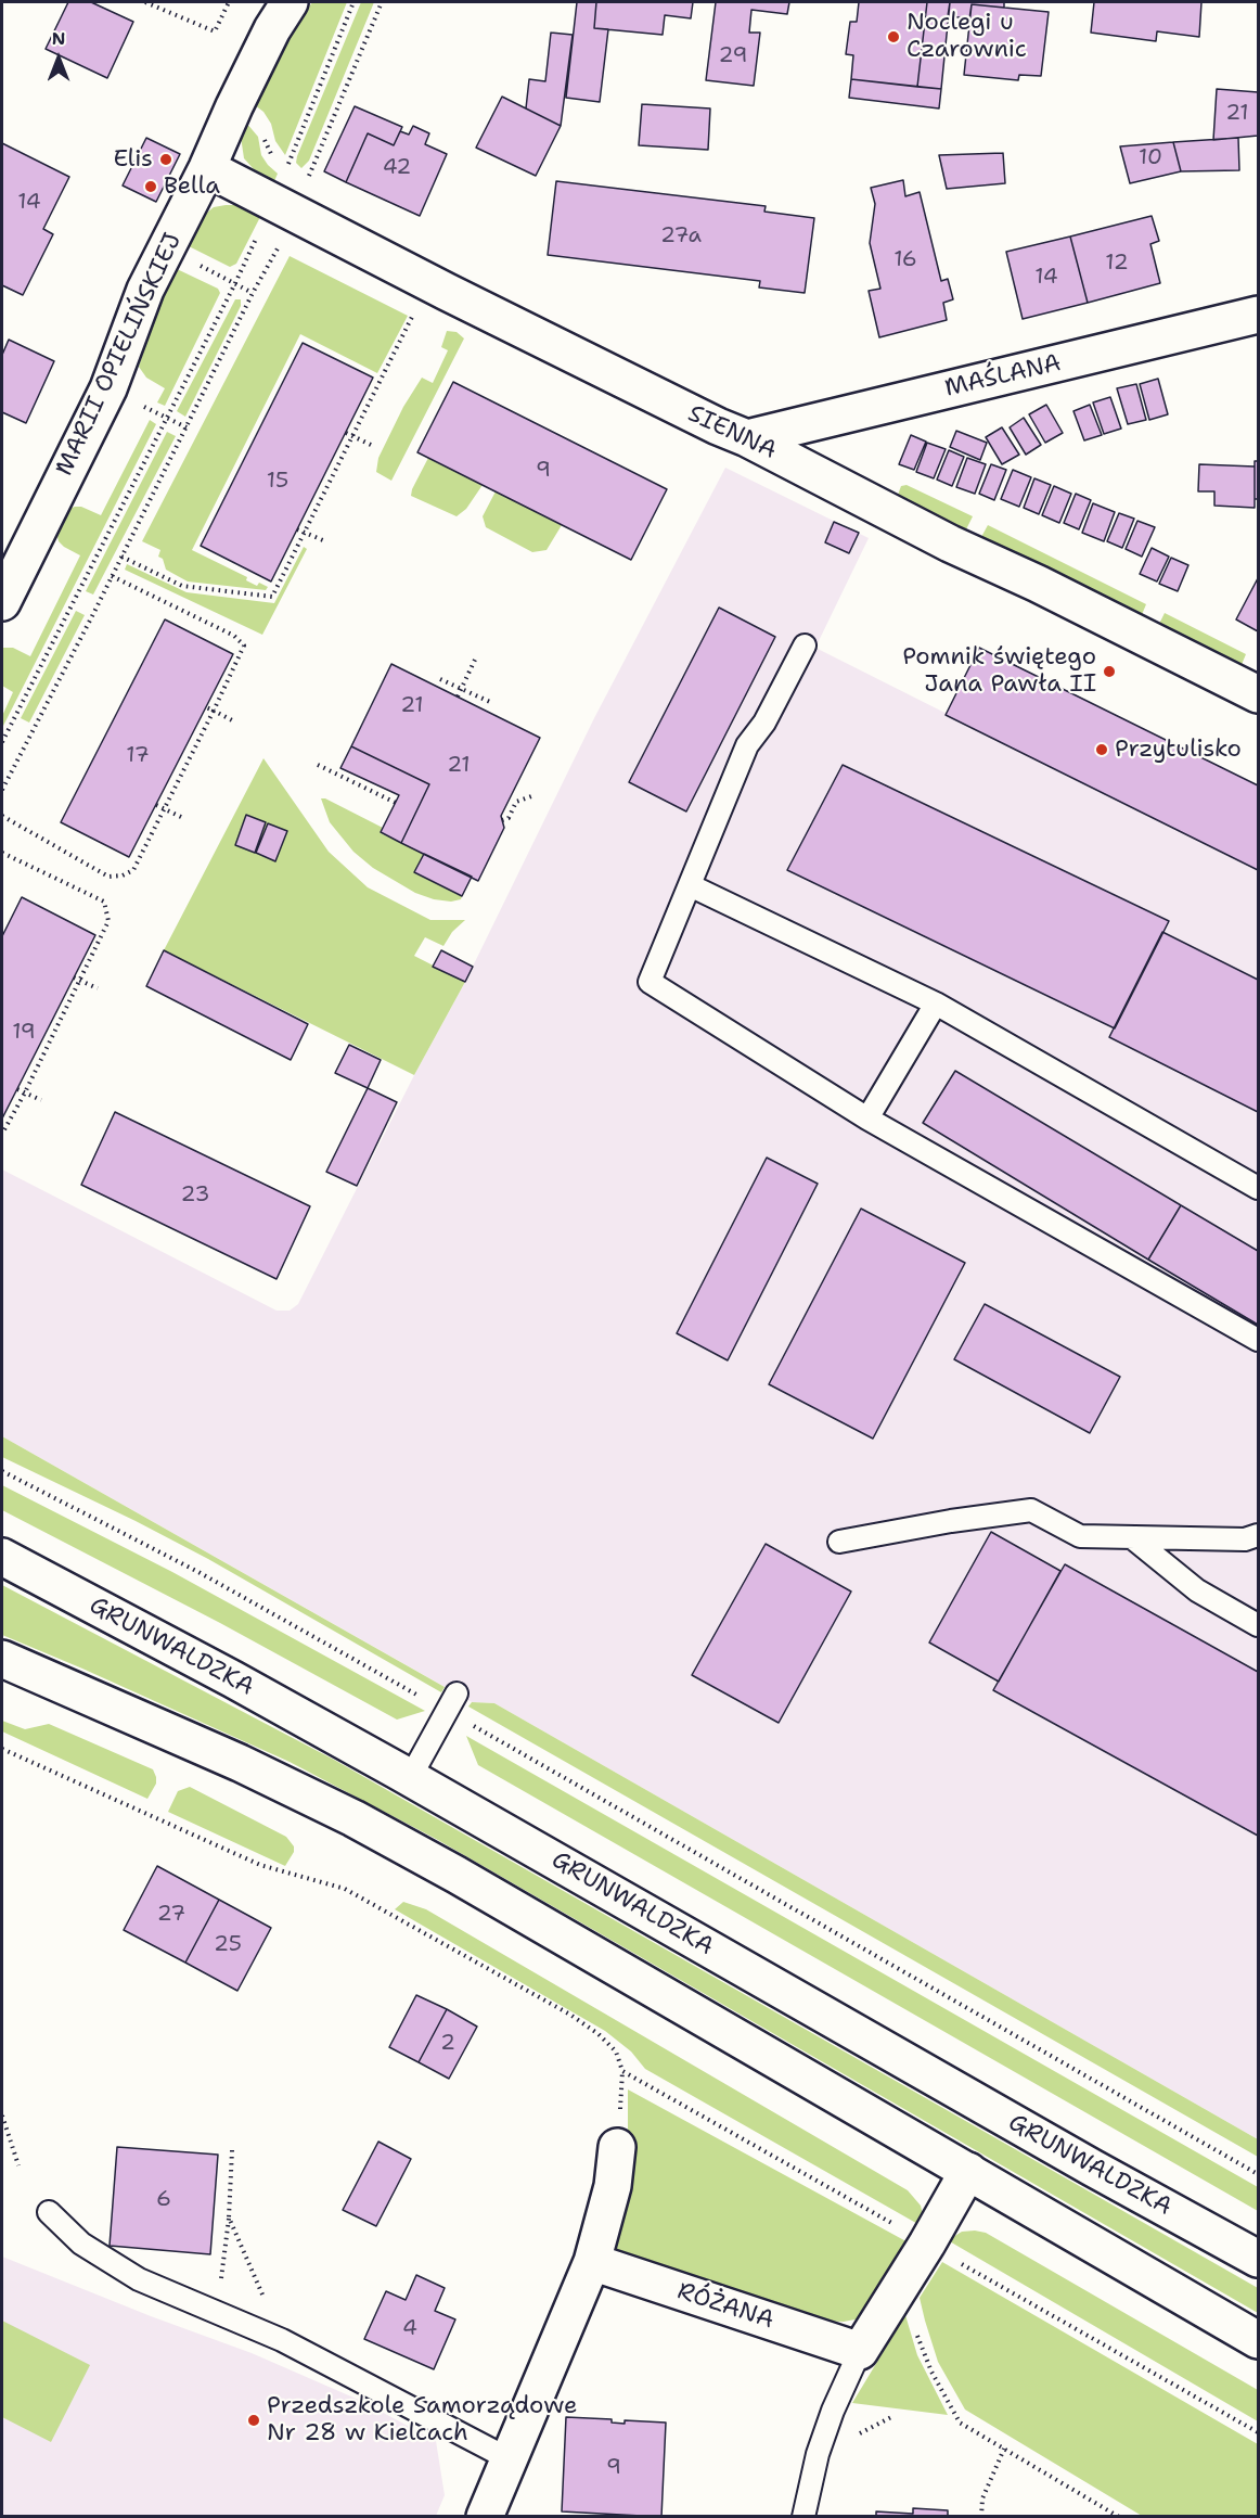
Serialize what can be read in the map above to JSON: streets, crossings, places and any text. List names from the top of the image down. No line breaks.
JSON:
{"streets":{"street":["MARII OPIELIŃSKIEJ","MAŚLANA","SIENNA","GRUNWALDZKA","RÓŻANA"]},"crossings":[["MARII OPIELIŃSKIEJ","SIENNA"],["MAŚLANA","SIENNA"]],"places":["Noclegi u Czarownic","Elis","Bella","Pomnik świętego Jana Pawła II","Przytulisko","Przedszkole Samorządowe Nr 28 w Kielcach"],"house_numbers":["29","21","10","42","14","27a","16","12","14","9","15","21","17","21","19","23","27","25","2","6","4","9"],"north":"top"}
